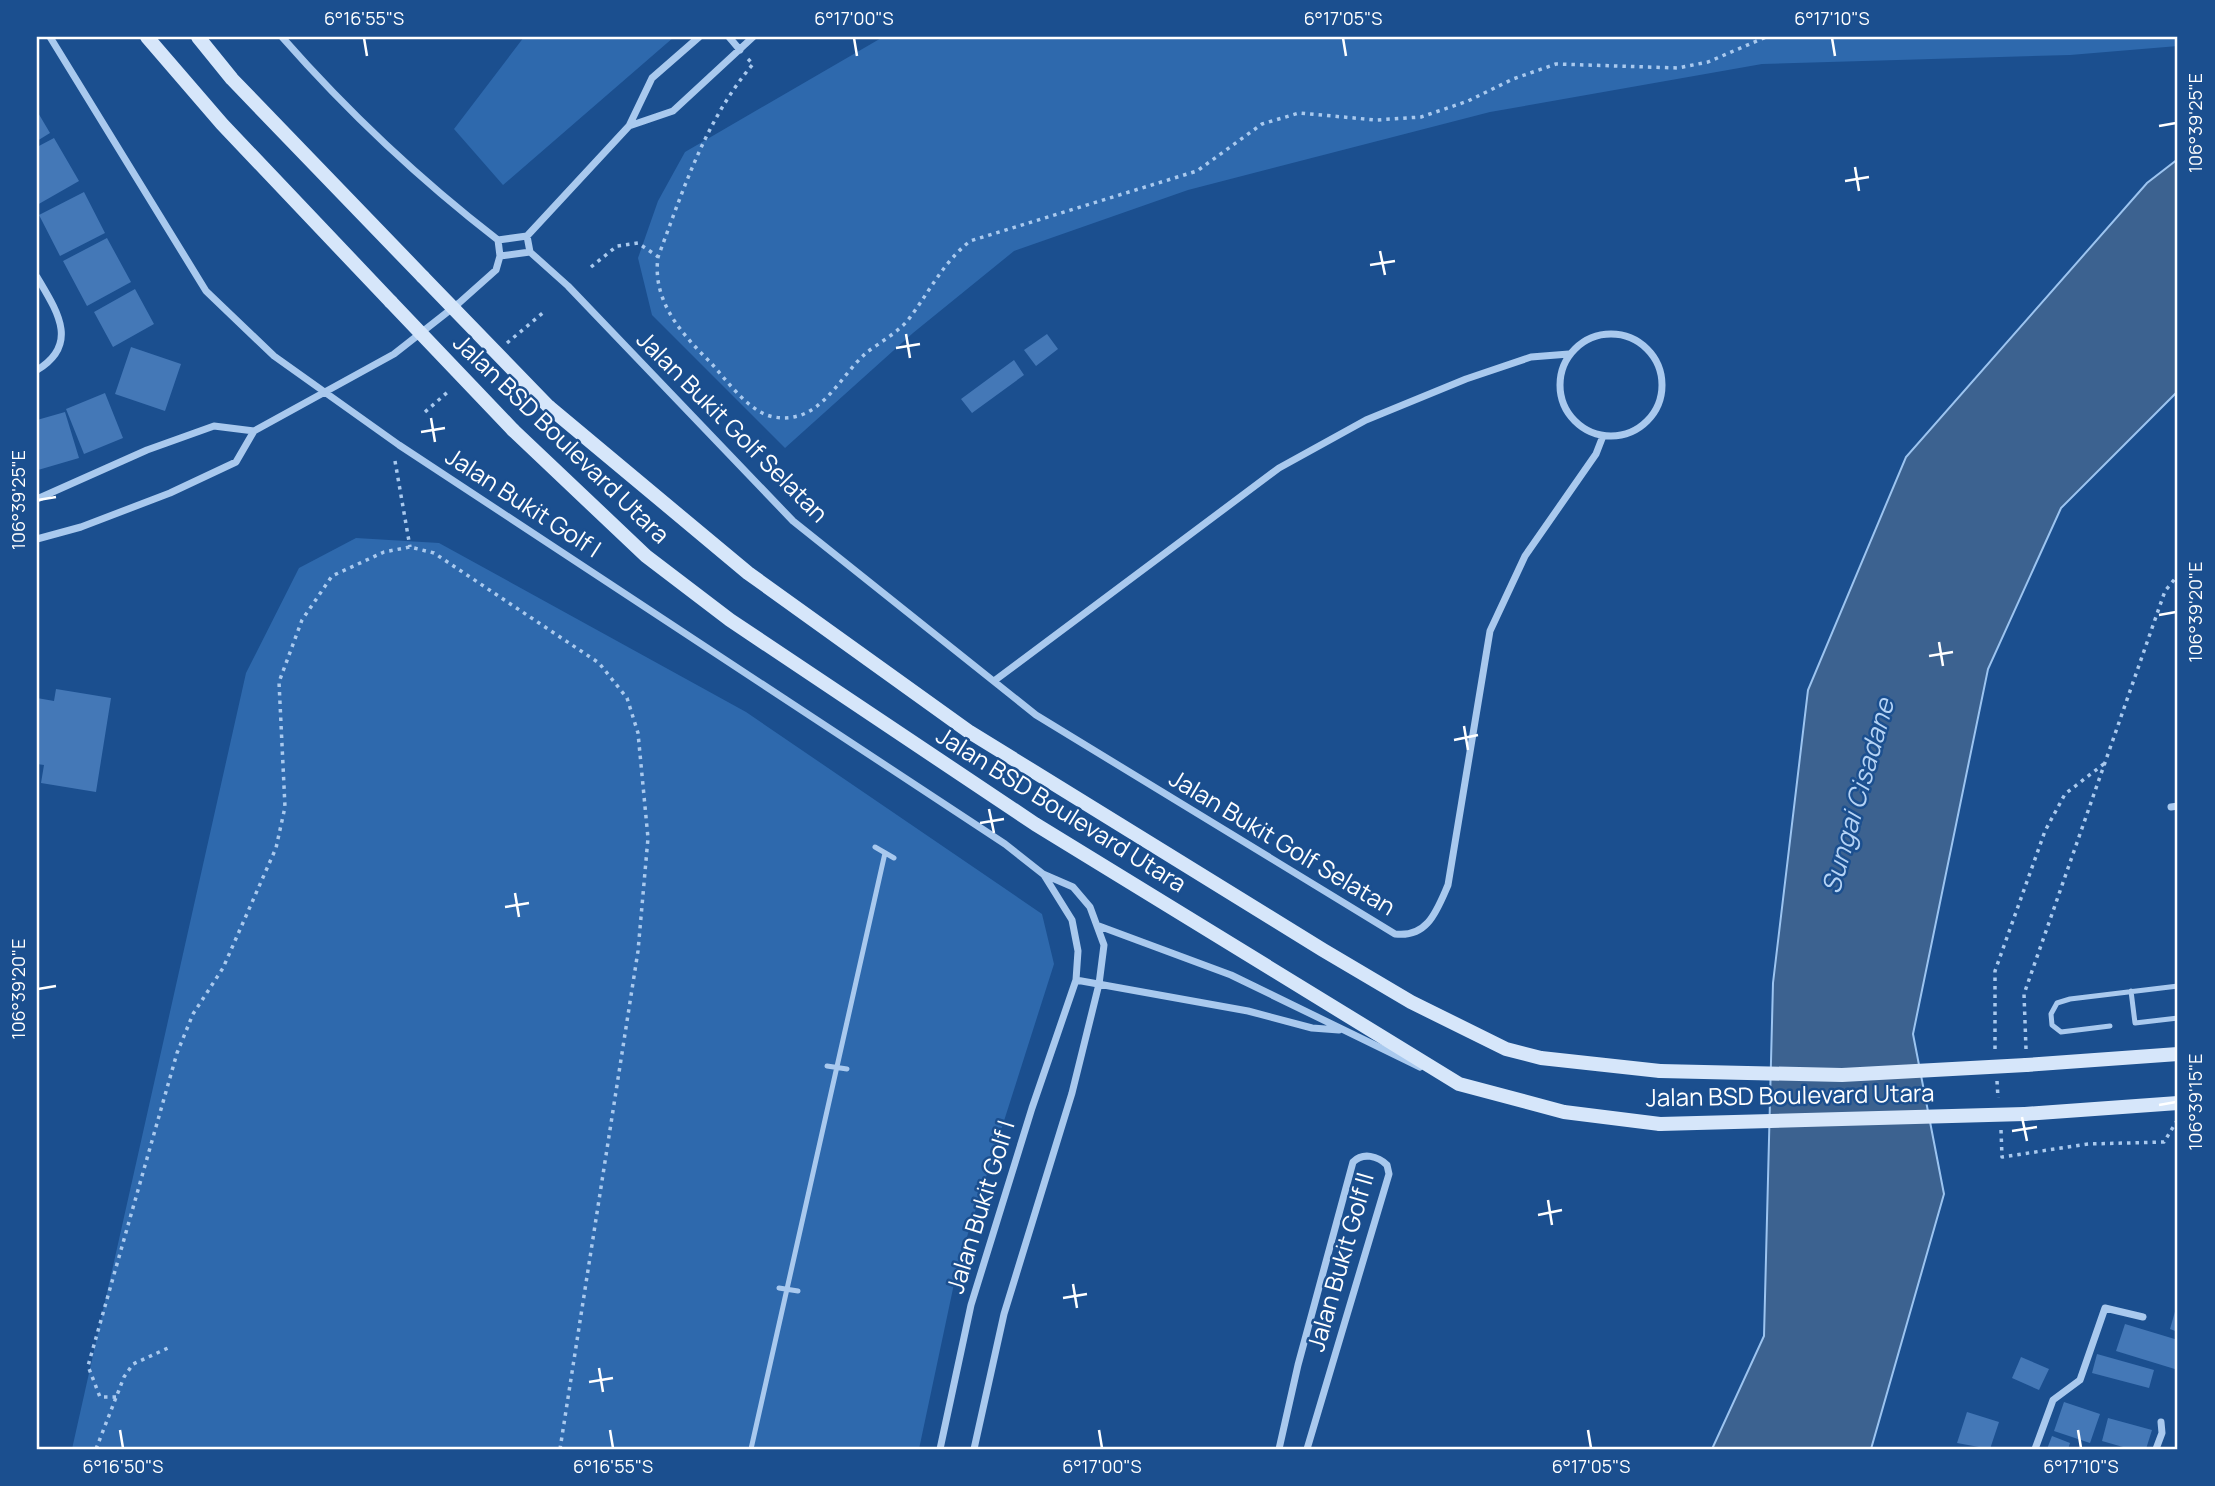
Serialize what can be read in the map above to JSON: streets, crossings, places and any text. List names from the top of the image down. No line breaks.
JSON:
{"streets":{"main road":["Jalan BSD Boulevard Utara"],"street":["Jalan Bukit Golf Selatan","Jalan Bukit Golf I","Jalan Bukit Golf II"]},"water":["Sungai Cisadane"],"coordinates":["6°16'55\"S","6°17'00\"S","6°17'05\"S","6°17'10\"S","106°39'25\"E","106°39'20\"E","106°39'15\"E","6°16'50\"S"]}
